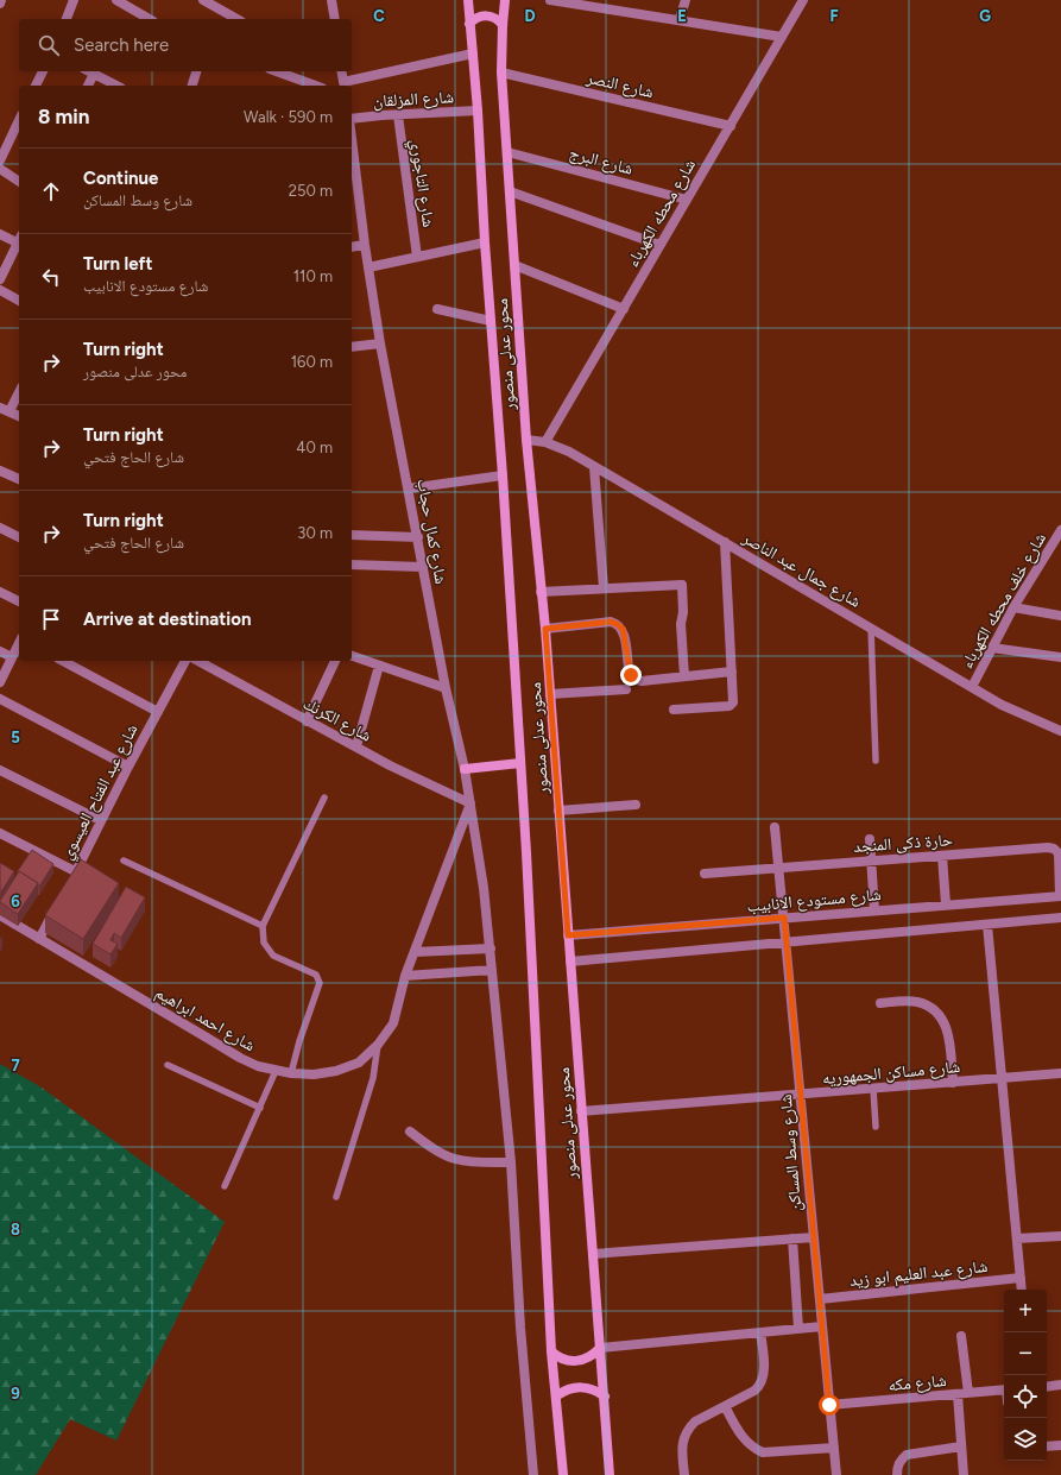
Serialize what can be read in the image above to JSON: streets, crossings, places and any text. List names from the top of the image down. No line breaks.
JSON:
{"streets":{"main road":["محور عدلى منصور"],"street":["شارع النصر","شارع المزلقان","شارع البرج","شارع التاجوري","شارع محطه الكهرباء","شارع كمال حجاب","شارع جمال عبد الناصر","شارع خلف محطه الكهرباء","شارع الكرنك","شارع عبد الفتاح العيسوي","حارة ذكى المنجد","شارع مستودع الانابيب","شارع احمد ابراهيم","شارع مساكن الجمهوريه","شارع وسط المساكن","شارع عبد العليم ابو زيد","شارع مكه"]},"crossings":[["شارع النصر","شارع محطه الكهرباء"],["شارع النصر","محور عدلى منصور"],["شارع المزلقان","شارع التاجوري"],["شارع المزلقان","محور عدلى منصور"],["شارع البرج","شارع محطه الكهرباء"],["شارع البرج","محور عدلى منصور"],["شارع محطه الكهرباء","شارع جمال عبد الناصر"],["محور عدلى منصور","شارع جمال عبد الناصر"],["محور عدلى منصور","شارع مستودع الانابيب"],["محور عدلى منصور","شارع مساكن الجمهوريه"],["شارع كمال حجاب","شارع الكرنك"],["شارع كمال حجاب","شارع احمد ابراهيم"],["شارع جمال عبد الناصر","شارع خلف محطه الكهرباء"],["شارع الكرنك","شارع احمد ابراهيم"],["حارة ذكى المنجد","شارع مستودع الانابيب"],["حارة ذكى المنجد","شارع وسط المساكن"],["شارع مستودع الانابيب","شارع وسط المساكن"],["شارع مساكن الجمهوريه","شارع وسط المساكن"],["شارع وسط المساكن","شارع عبد العليم ابو زيد"],["شارع وسط المساكن","شارع مكه"]],"page":{"search":"Search here","heading":["8 min","Walk · 590 m"],"list":[["Continue","شارع وسط المساكن","250 m"],["Turn left","شارع مستودع الانابيب","110 m"],["Turn right","محور عدلى منصور","160 m"],["Turn right","شارع الحاج فتحي","40 m"],["Turn right","شارع الحاج فتحي","30 m"],"Arrive at destination"],"map_buttons":["+","−"]},"grid":{"columns":["C","D","E","F","G"],"rows":["5","6","7","8","9"]}}
